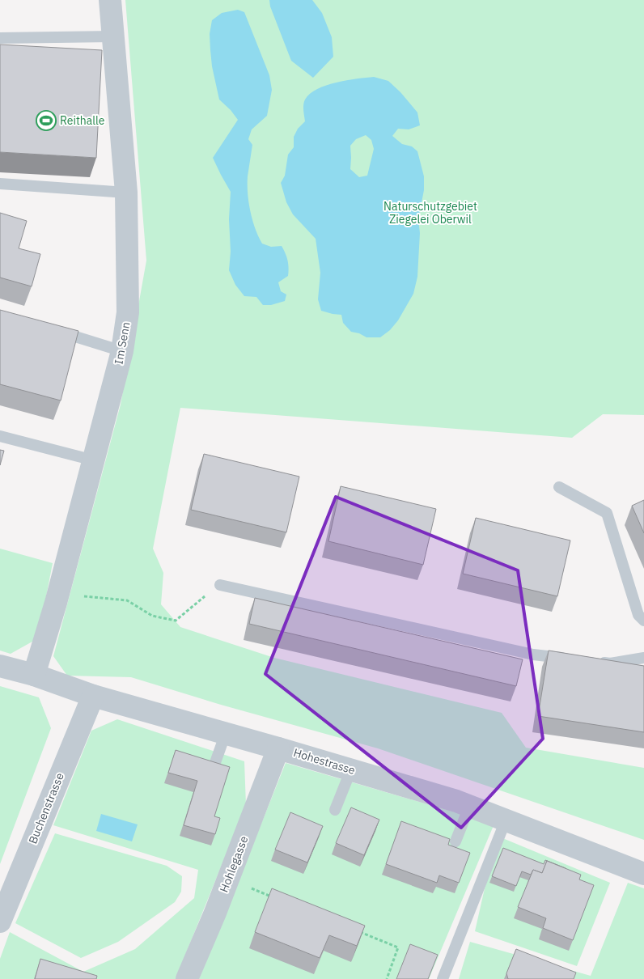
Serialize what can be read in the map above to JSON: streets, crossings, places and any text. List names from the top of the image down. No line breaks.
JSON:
{"streets":{"street":["Im Senn","Hohestrasse","Buchenstrasse","Hohlegasse"]},"crossings":[["Im Senn","Hohestrasse"],["Hohestrasse","Buchenstrasse"],["Hohestrasse","Hohlegasse"]],"parks":["Naturschutzgebiet Ziegelei Oberwil"],"places":{"sports":["Reithalle"]}}
